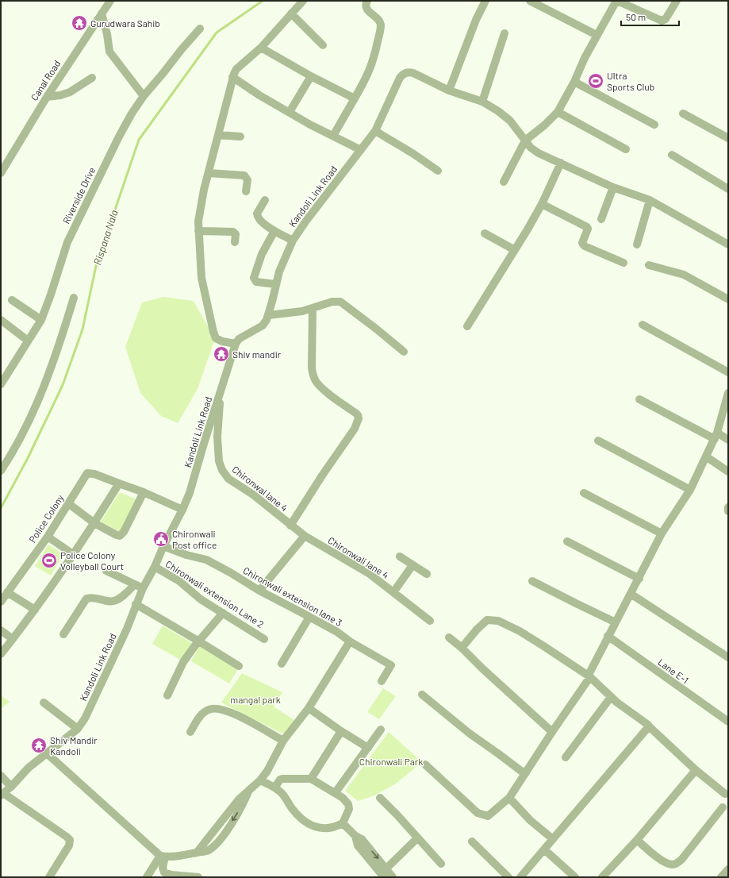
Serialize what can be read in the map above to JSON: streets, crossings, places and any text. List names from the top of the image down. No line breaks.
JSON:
{"streets":{"street":["Canal Road","Riverside Drive","Kandoli Link Road","Chironwal lane 4","Police Colony","Chironwali lane 4","Chironwali extension Lane 2","Chironwali extension lane 3","Lane E-1"]},"crossings":[["Kandoli Link Road","Chironwal lane 4"],["Kandoli Link Road","Chironwali extension Lane 2"],["Kandoli Link Road","Chironwali extension lane 3"],["Chironwal lane 4","Chironwali lane 4"]],"water":["Rispana Nala"],"parks":["mangal park","Chironwali Park"],"places":{"temple":["Gurudwara Sahib","Shiv mandir","Shiv Mandir Kandoli"],"sports":["Ultra Sports Club","Police Colony Volleyball Court"],"public building":["Chironwali Post office"]},"scale_bar":"50 m"}
